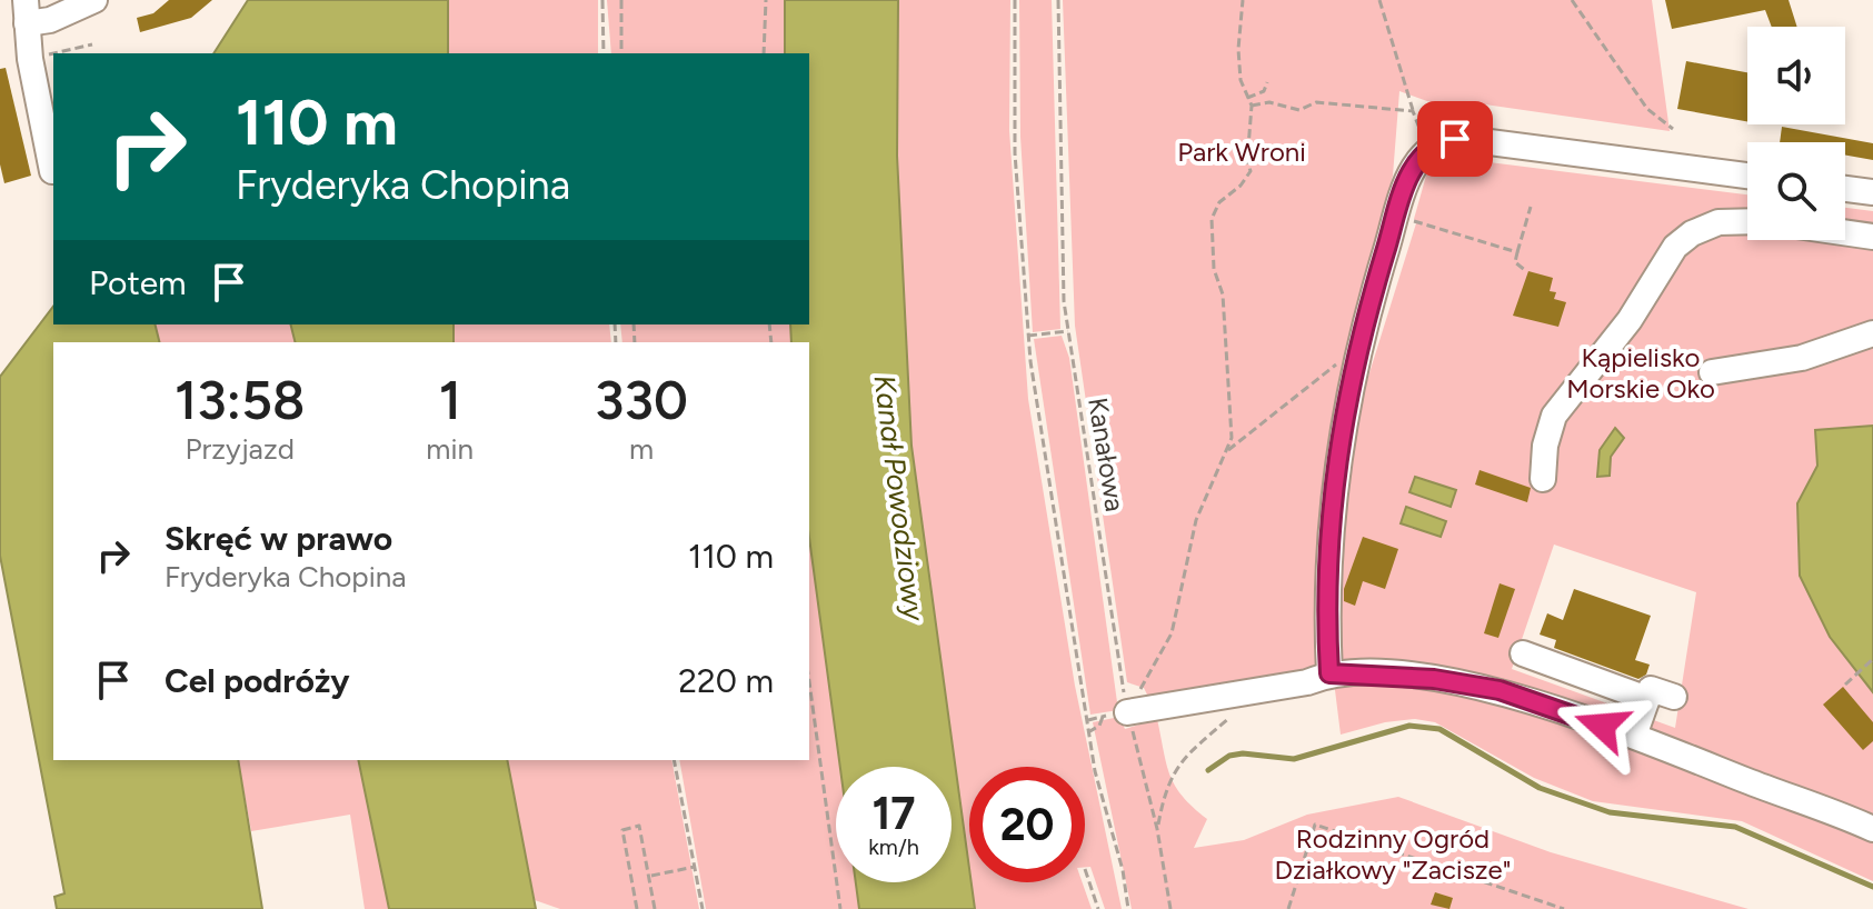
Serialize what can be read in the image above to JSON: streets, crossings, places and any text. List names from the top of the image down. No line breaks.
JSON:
{"streets":{"path":["Kanałowa"]},"water":["Kanał Powodziowy"],"parks":["Park Wroni","Kąpielisko Morskie Oko","Rodzinny Ogród Działkowy \"Zacisze\""],"page":{"turn":["110 m","Fryderyka Chopina"],"then":"Potem","eta":["13:58","Przyjazd","1","min","330","m"],"list":[{"name":"Skręć w prawo","note":"Fryderyka Chopina","value":"110 m"},{"name":"Cel podróży","value":"220 m"}],"speed":"17 km/h","limit":"20"}}
